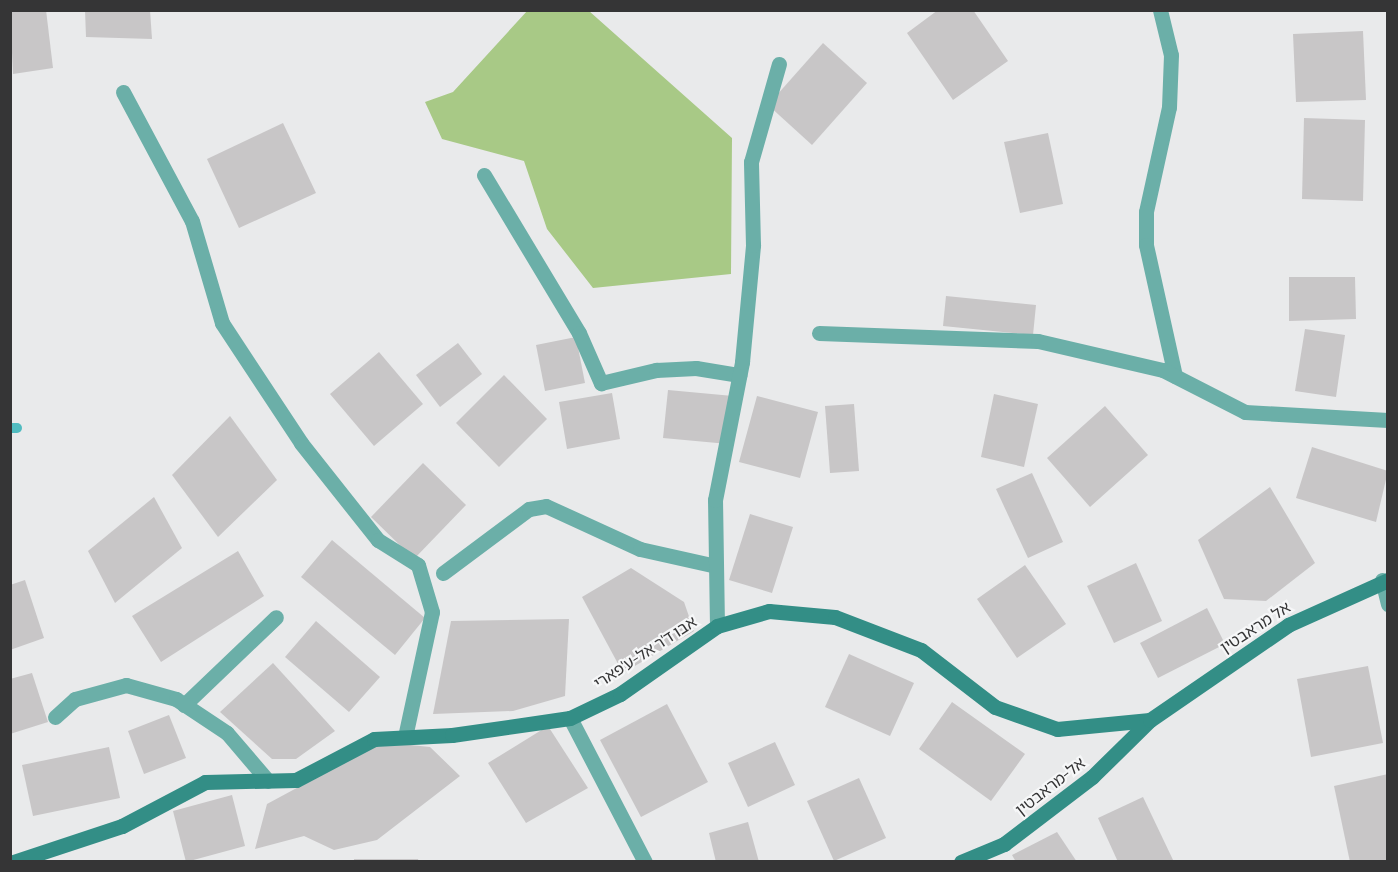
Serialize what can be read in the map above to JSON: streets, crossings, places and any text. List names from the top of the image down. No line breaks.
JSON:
{"streets":{"street":["אל מראבטין","אבו ד'ר אל-ע'פארי","אל-מראבטין"]},"crossings":[["אל מראבטין","אבו ד'ר אל-ע'פארי"],["אל מראבטין","אל-מראבטין"],["אבו ד'ר אל-ע'פארי","אל-מראבטין"]]}
